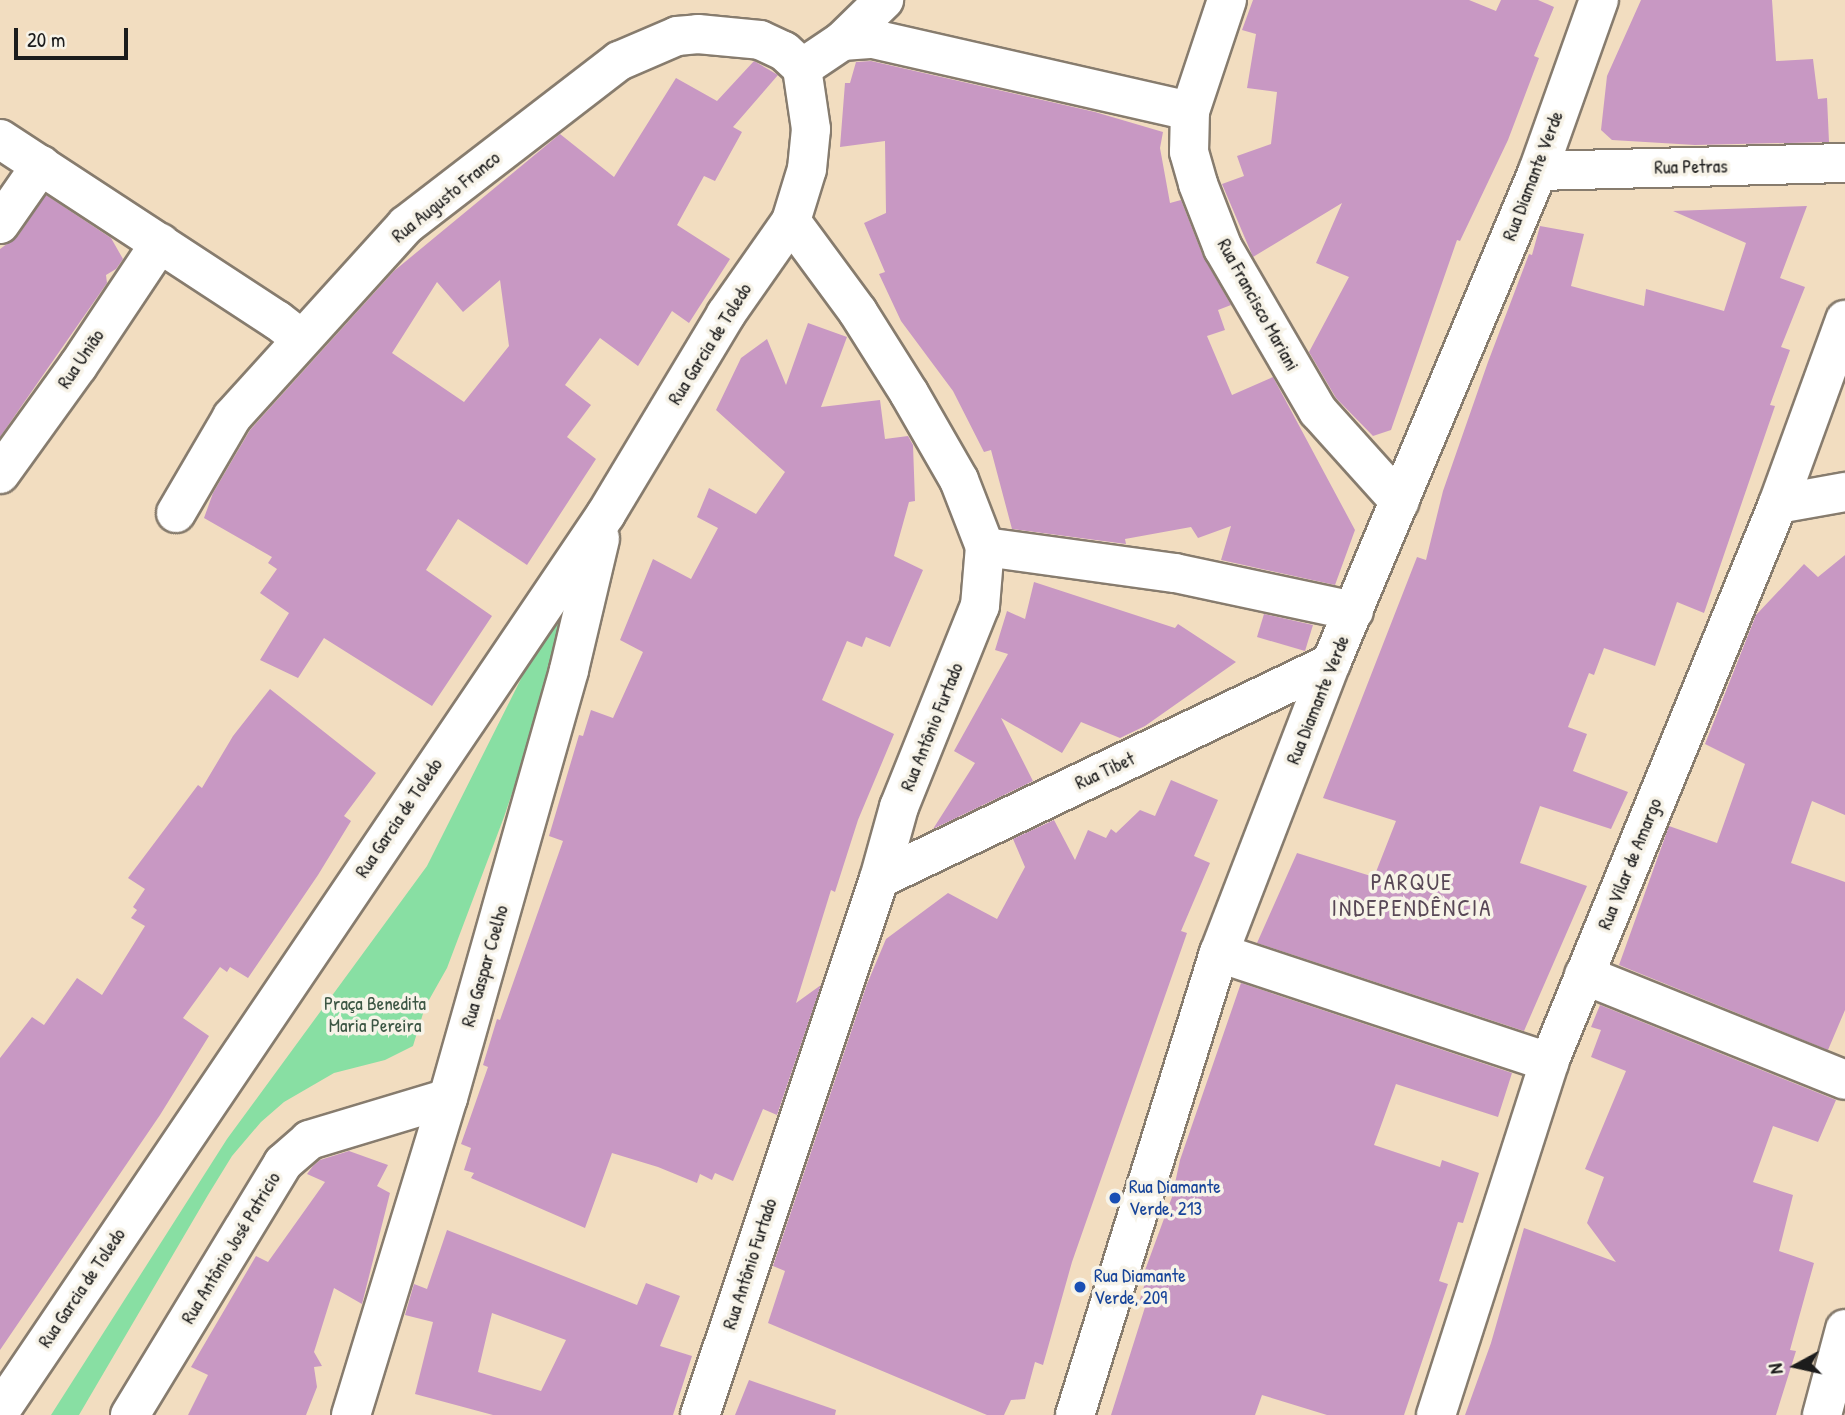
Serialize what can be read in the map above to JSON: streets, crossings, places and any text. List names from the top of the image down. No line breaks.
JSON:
{"streets":{"street":["Rua Petras","Rua Diamante Verde","Rua Augusto Franco","Rua Francisco Mariani","Rua Garcia de Toledo","Rua União","Rua Antônio Furtado","Rua Tibet","Rua Vilar de Amargo","Rua Gaspar Coelho","Rua Antônio José Patricio"]},"crossings":[["Rua Petras","Rua Diamante Verde"],["Rua Diamante Verde","Rua Francisco Mariani"],["Rua Diamante Verde","Rua Tibet"],["Rua Garcia de Toledo","Rua Antônio Furtado"],["Rua Garcia de Toledo","Rua Gaspar Coelho"],["Rua Antônio Furtado","Rua Tibet"],["Rua Gaspar Coelho","Rua Antônio José Patricio"]],"districts":["PARQUE INDEPENDÊNCIA"],"parks":["Praça Benedita Maria Pereira"],"places":["Rua Diamante Verde, 213","Rua Diamante Verde, 209"],"scale_bar":"20 m","north":"left"}
